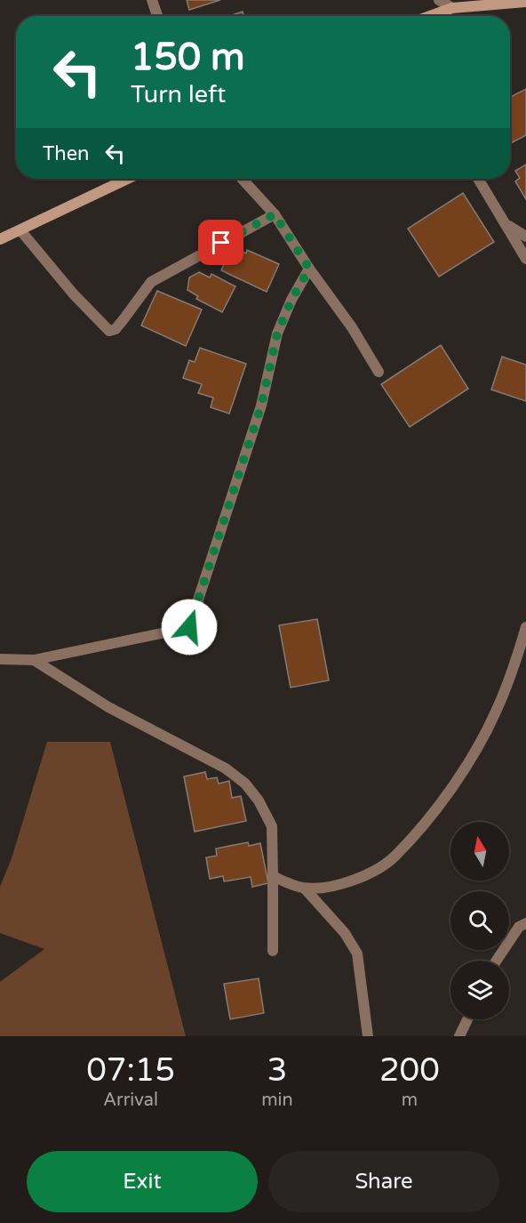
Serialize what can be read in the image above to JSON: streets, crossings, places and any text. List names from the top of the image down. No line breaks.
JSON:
{"north":"top","page":{"turn":["150 m","Turn left"],"then":"Then","eta":["07:15","Arrival","3","min","200","m"],"buttons":["Exit","Share"]}}
